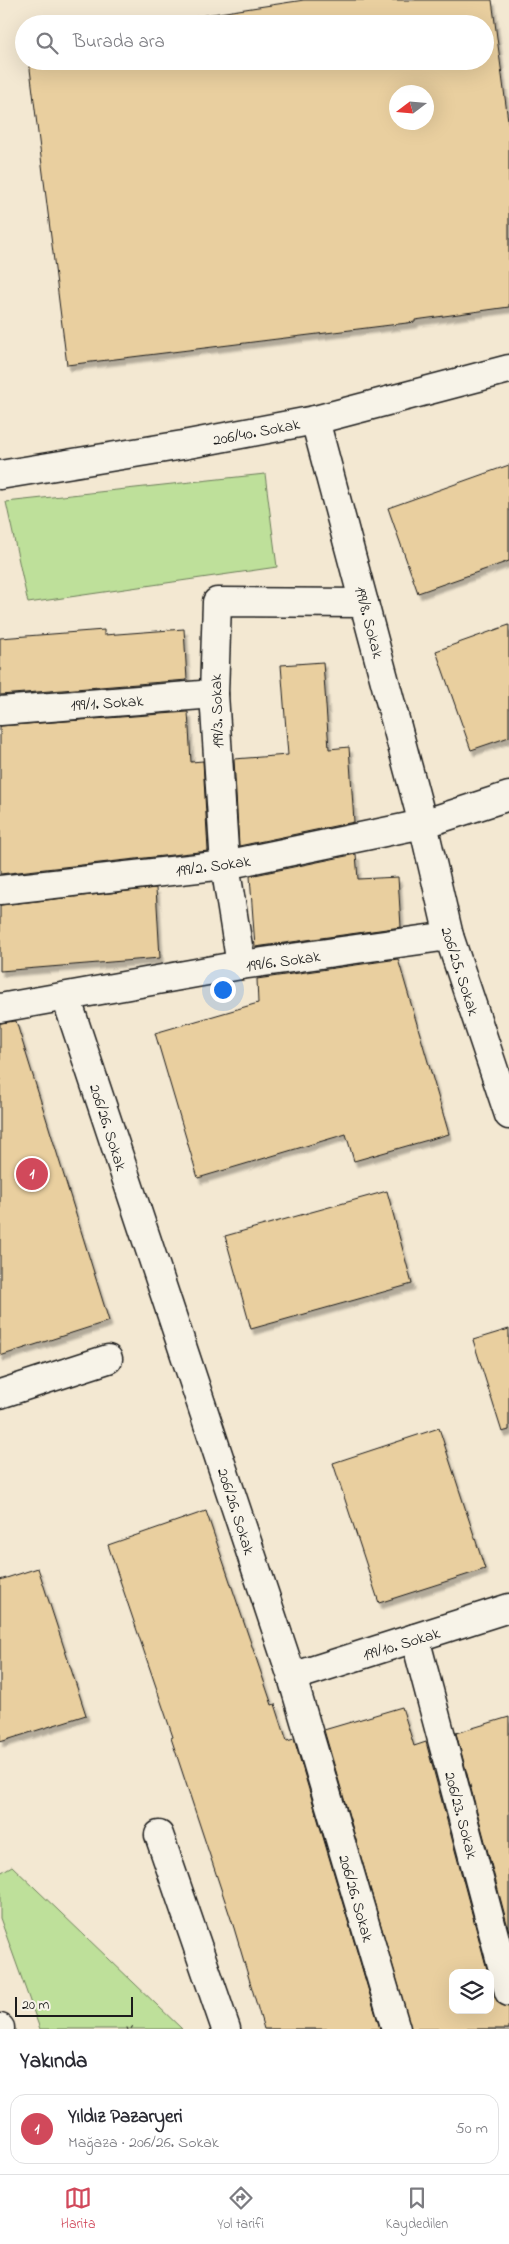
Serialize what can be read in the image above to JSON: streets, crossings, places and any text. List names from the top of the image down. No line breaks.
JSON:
{"streets":{"street":["206/40. Sokak","199/8. Sokak","199/1. Sokak","199/3. Sokak","199/2. Sokak","199/6. Sokak","206/25. Sokak","206/26. Sokak","199/10. Sokak","206/23. Sokak"]},"crossings":[["206/40. Sokak","199/8. Sokak"],["199/8. Sokak","199/3. Sokak"],["199/8. Sokak","199/2. Sokak"],["199/8. Sokak","206/25. Sokak"],["199/1. Sokak","199/3. Sokak"],["199/3. Sokak","199/2. Sokak"],["199/3. Sokak","199/6. Sokak"],["199/2. Sokak","206/25. Sokak"],["199/6. Sokak","206/25. Sokak"],["199/6. Sokak","206/26. Sokak"],["206/26. Sokak","199/10. Sokak"],["199/10. Sokak","206/23. Sokak"]],"scale_bar":"20 m","north":"left","page":{"search":"Burada ara","pins":"1","scale":"20 m","heading":"Yakında","list":[{"mark":"1","name":"Yıldız Pazaryeri","note":"Mağaza · 206/26. Sokak","value":"50 m"}],"nav":["Harita","Yol tarifi","Kaydedilen"]}}
